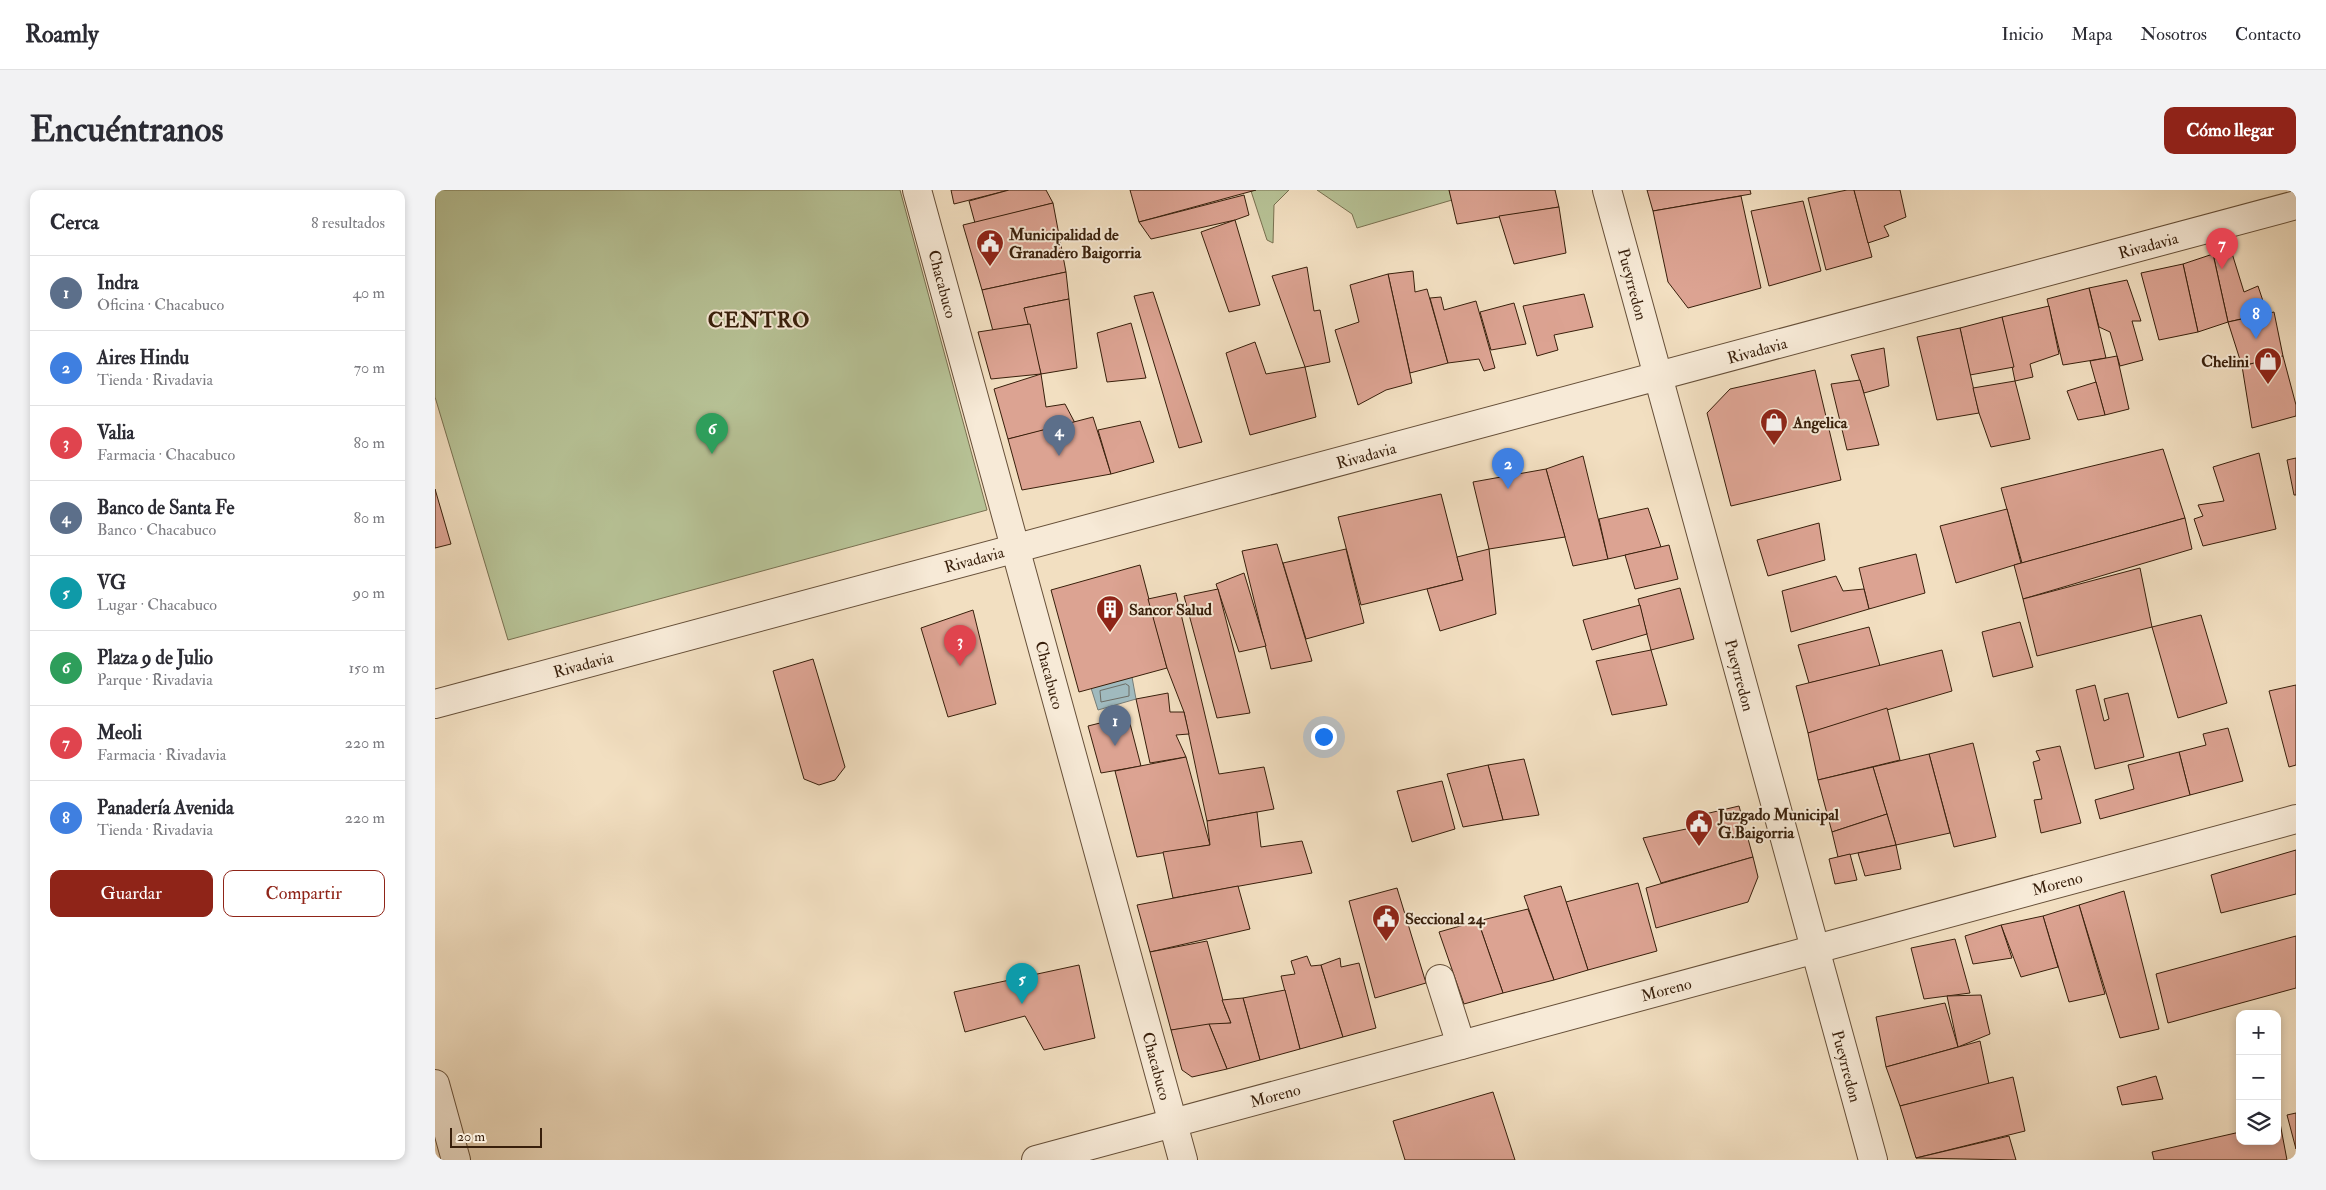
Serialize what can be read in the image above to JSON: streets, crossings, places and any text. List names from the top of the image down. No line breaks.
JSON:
{"streets":{"street":["Rivadavia","Chacabuco","Pueyrredon","Moreno"]},"crossings":[["Rivadavia","Chacabuco"],["Rivadavia","Pueyrredon"],["Chacabuco","Moreno"],["Pueyrredon","Moreno"]],"districts":["CENTRO"],"places":{"public building":["Municipalidad de Granadero Baigorria","Juzgado Municipal G.Baigorria","Seccional 24"],"shop":["Chelini","Angelica"],"building":["Sancor Salud"]},"scale_bar":"20 m","page":{"header":"Roamly","nav":["Inicio","Mapa","Nosotros","Contacto"],"buttons":["Cómo llegar",["Guardar","Compartir"]],"title":"Encuéntranos","heading":["Cerca","8 resultados"],"pins":["7","8","6","4","2","3","1","5"],"list":[{"mark":"1","name":"Indra","note":"Oficina · Chacabuco","value":"40 m"},{"mark":"2","name":"Aires Hindu","note":"Tienda · Rivadavia","value":"70 m"},{"mark":"3","name":"Valia","note":"Farmacia · Chacabuco","value":"80 m"},{"mark":"4","name":"Banco de Santa Fe","note":"Banco · Chacabuco","value":"80 m"},{"mark":"5","name":"VG","note":"Lugar · Chacabuco","value":"90 m"},{"mark":"6","name":"Plaza 9 de Julio","note":"Parque · Rivadavia","value":"150 m"},{"mark":"7","name":"Meoli","note":"Farmacia · Rivadavia","value":"220 m"},{"mark":"8","name":"Panadería Avenida","note":"Tienda · Rivadavia","value":"220 m"}],"map_buttons":["+","−"],"scale":"20 m"}}
